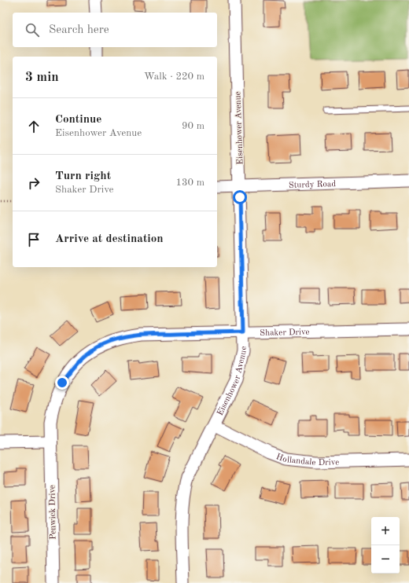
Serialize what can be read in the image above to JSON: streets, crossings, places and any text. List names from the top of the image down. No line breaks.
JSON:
{"streets":{"street":["Eisenhower Avenue","Sturdy Road","Shaker Drive","Hollandale Drive","Penwick Drive"]},"crossings":[["Eisenhower Avenue","Sturdy Road"],["Eisenhower Avenue","Shaker Drive"],["Eisenhower Avenue","Hollandale Drive"],["Shaker Drive","Penwick Drive"]],"page":{"search":"Search here","heading":["3 min","Walk · 220 m"],"list":[["Continue","Eisenhower Avenue","90 m"],["Turn right","Shaker Drive","130 m"],"Arrive at destination"],"map_buttons":["+","−"]}}
